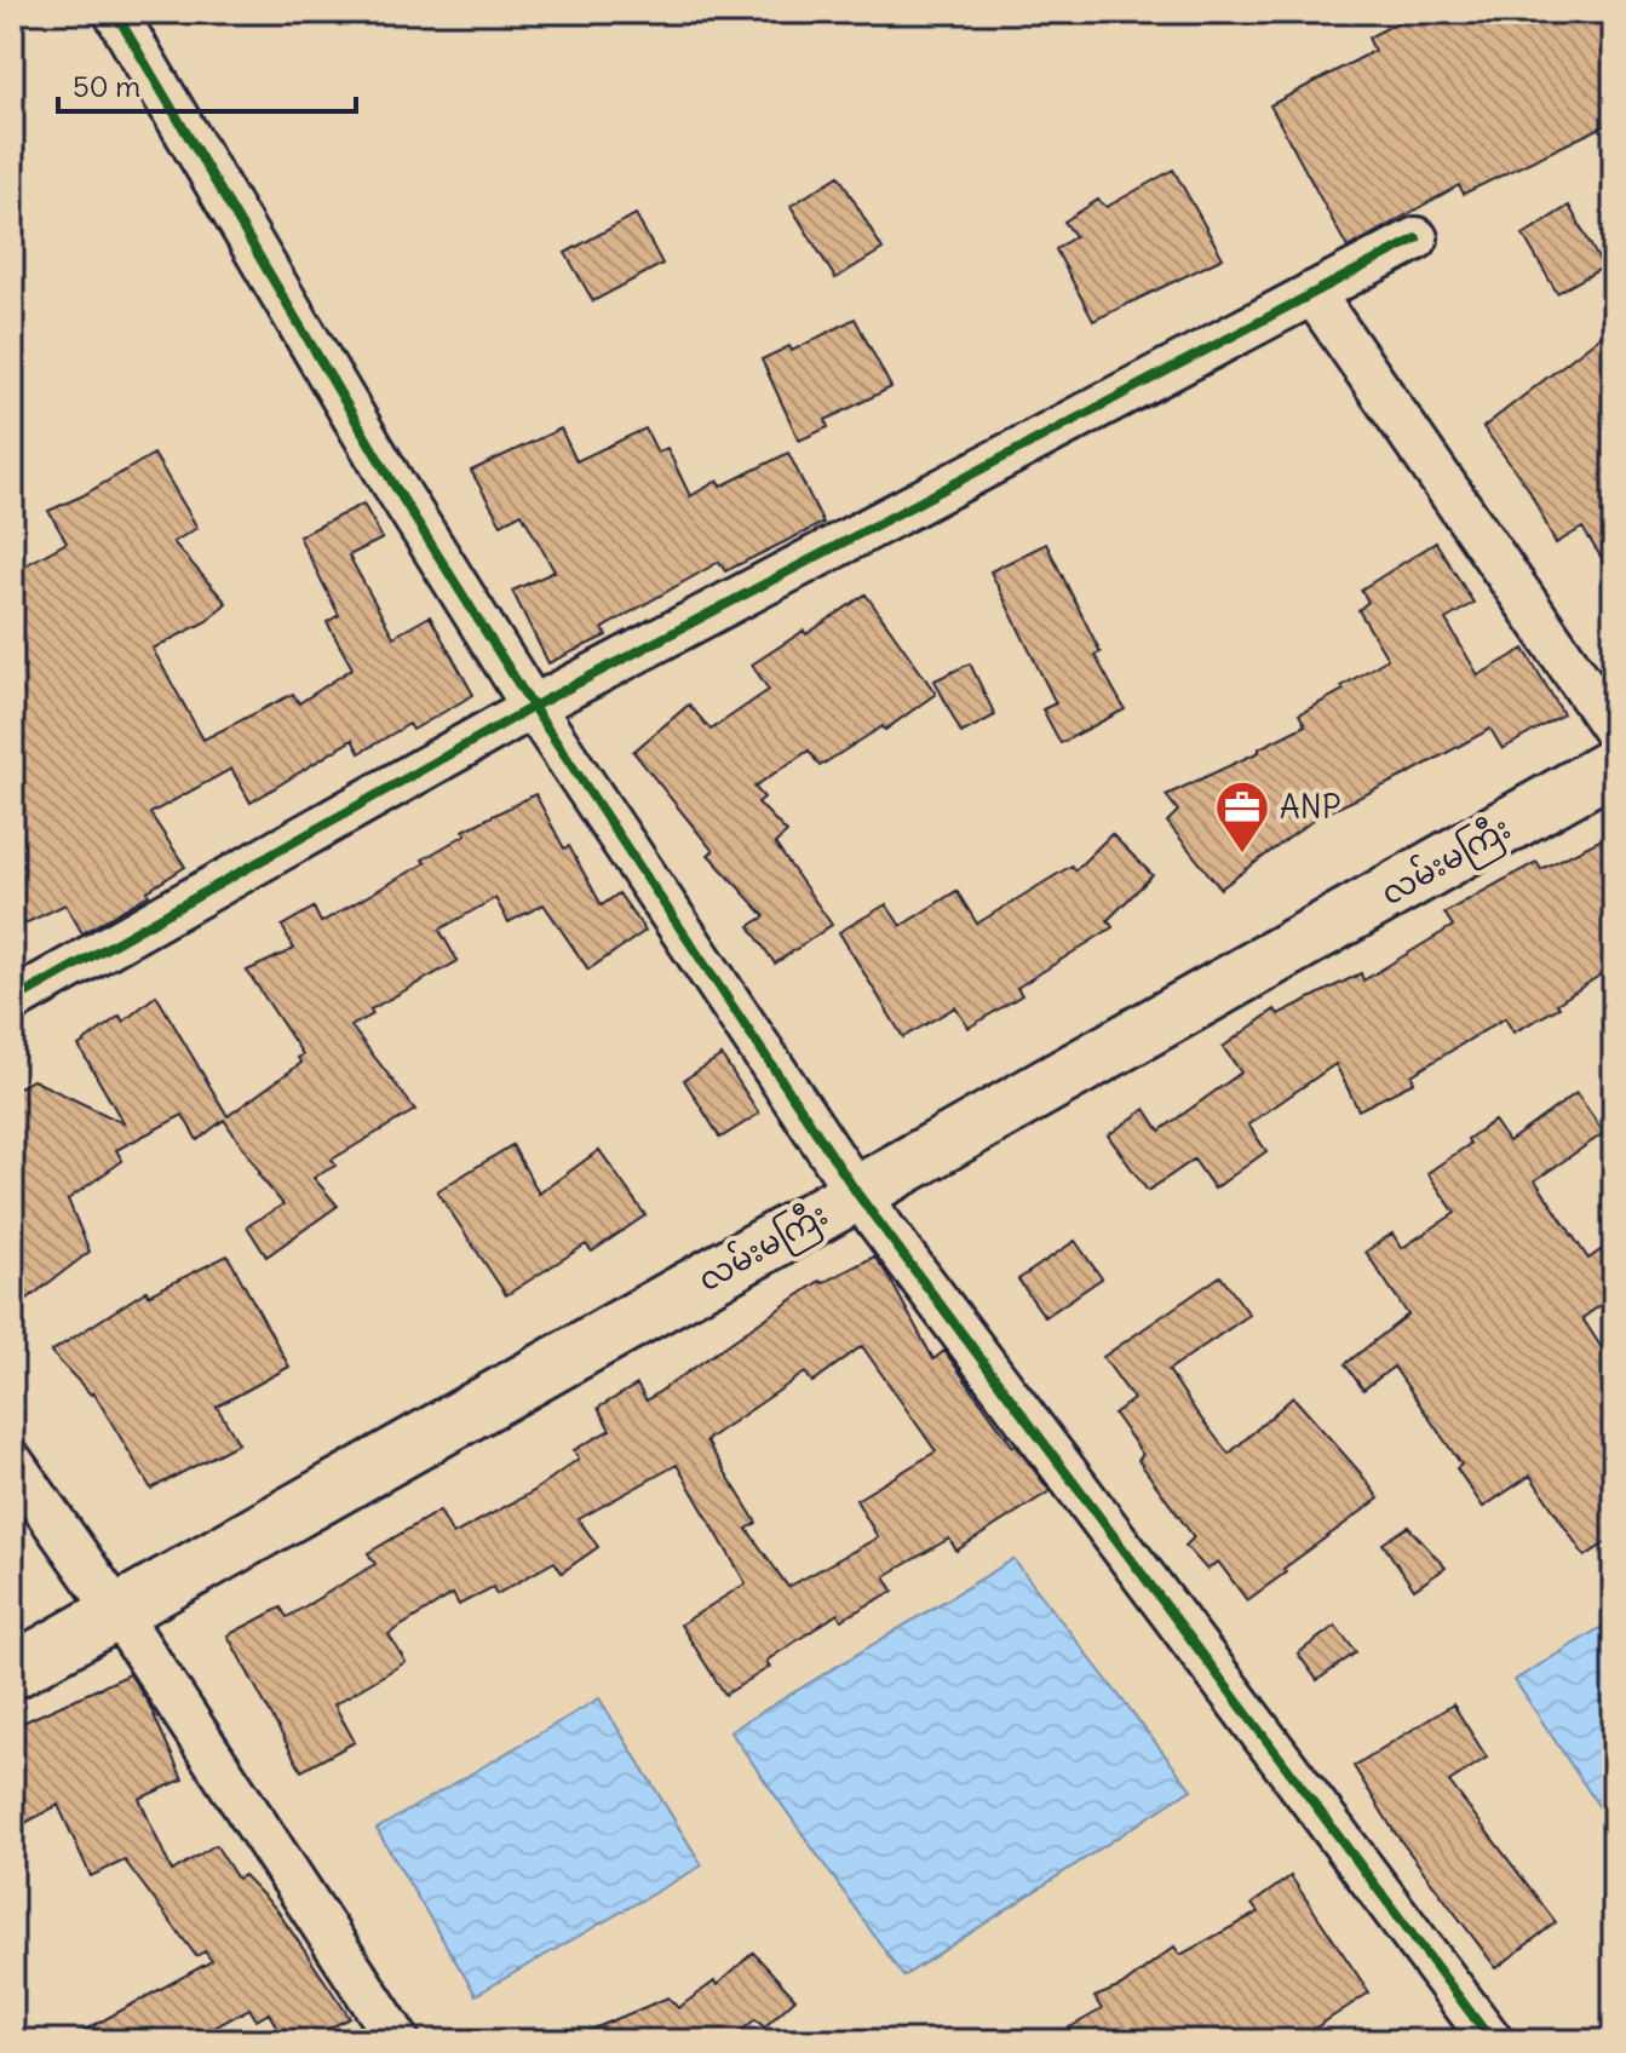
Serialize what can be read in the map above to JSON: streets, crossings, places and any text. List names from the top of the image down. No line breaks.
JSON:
{"streets":{"main road":["လမ်းမကြီး"]},"places":{"office":["ANP"]},"scale_bar":"50 m"}
